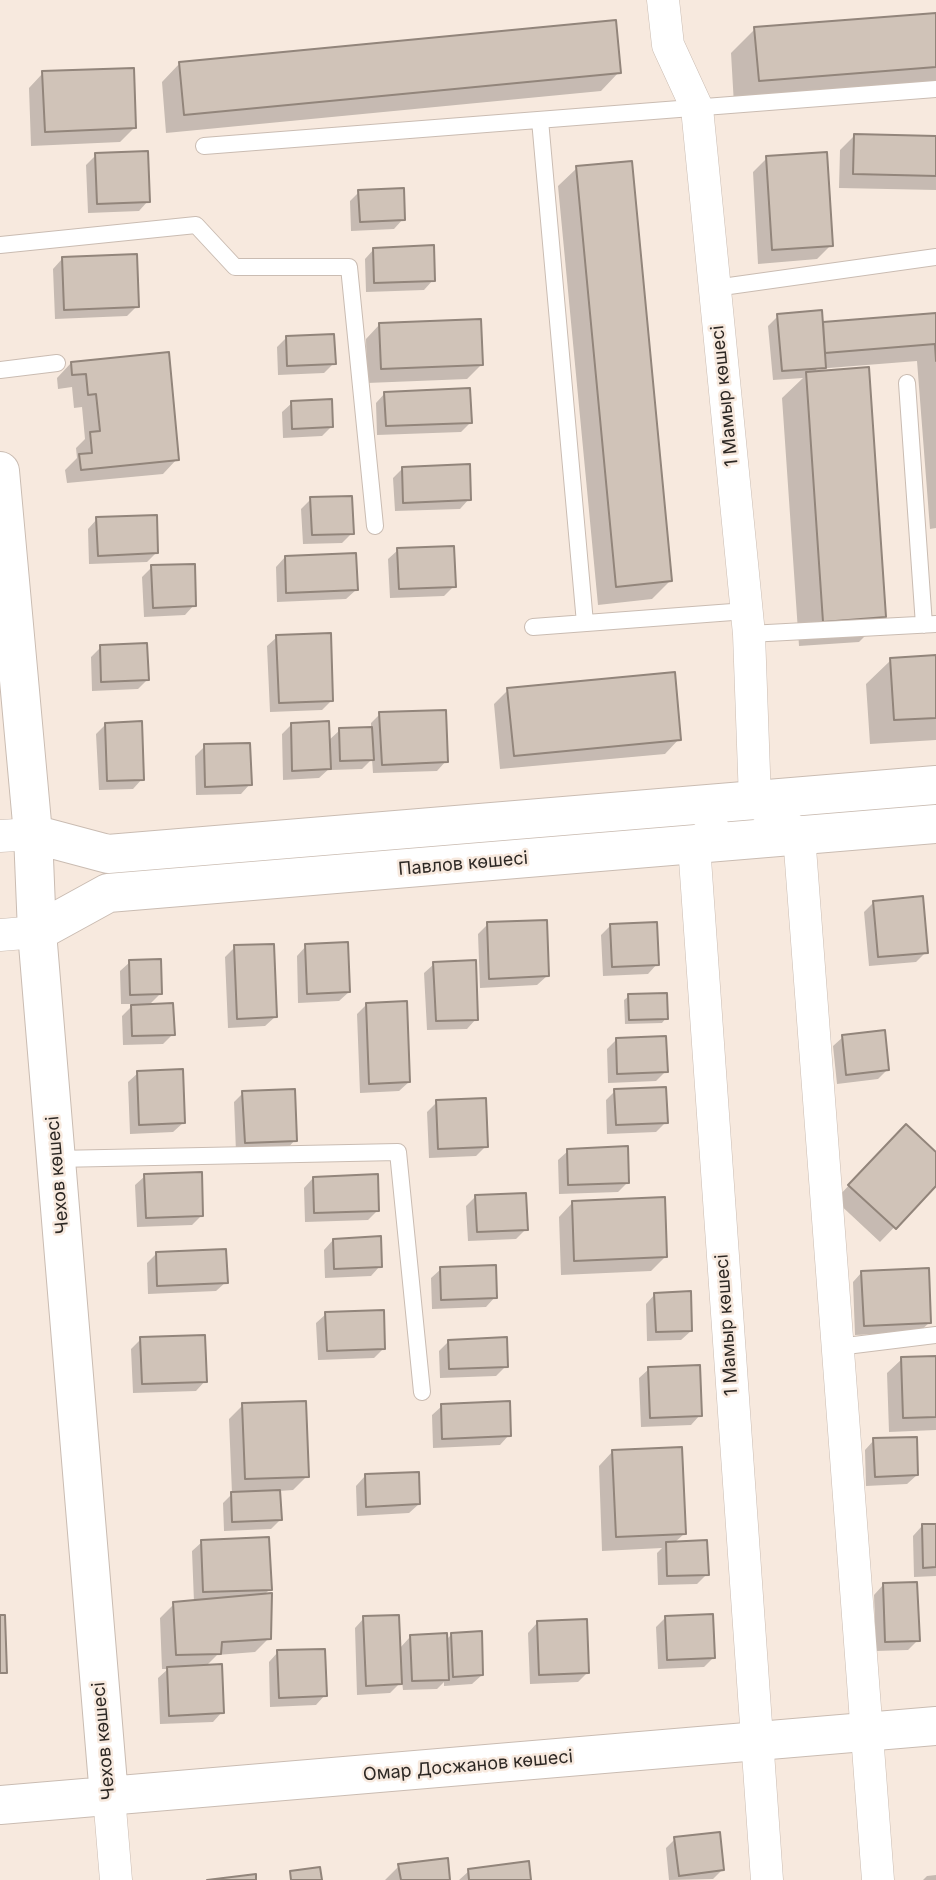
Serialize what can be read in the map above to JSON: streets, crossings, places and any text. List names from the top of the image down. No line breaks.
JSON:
{"streets":{"street":["1 Мамыр көшесі","Павлов көшесі","Чехов көшесі","Омар Досжанов көшесі"]},"crossings":[["1 Мамыр көшесі","Павлов көшесі"],["1 Мамыр көшесі","Омар Досжанов көшесі"],["Павлов көшесі","Чехов көшесі"],["Чехов көшесі","Омар Досжанов көшесі"]]}
